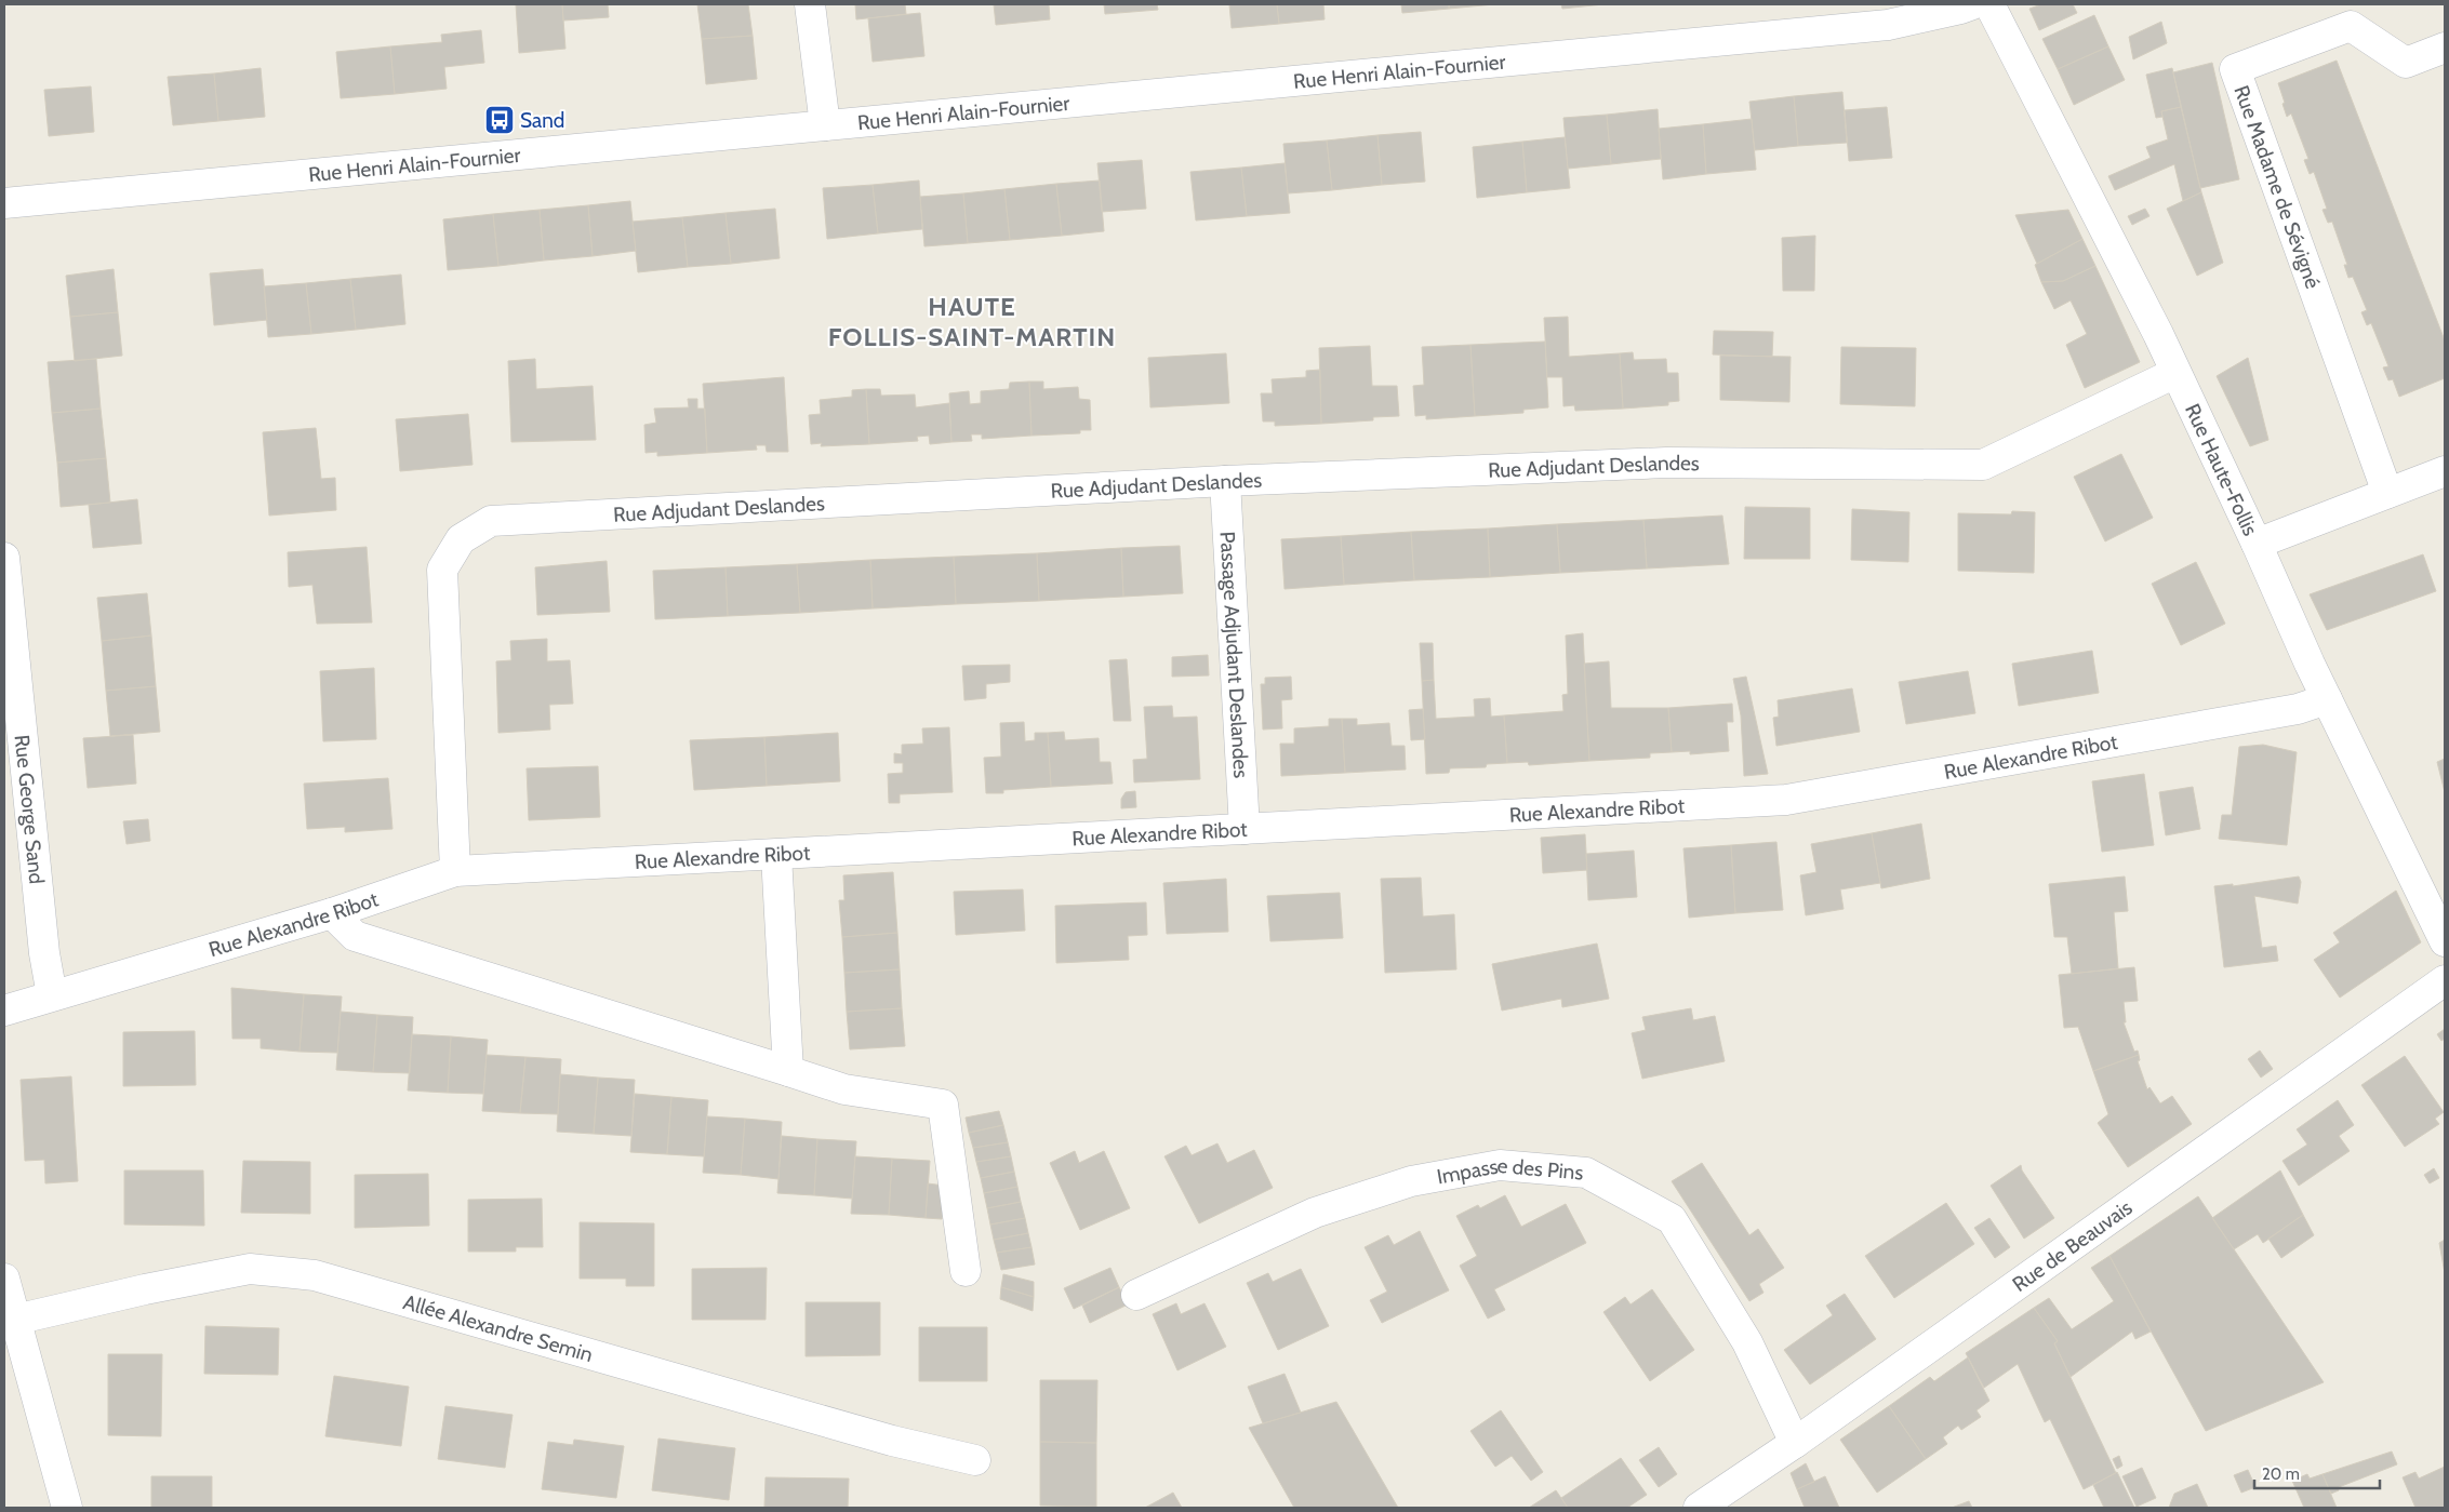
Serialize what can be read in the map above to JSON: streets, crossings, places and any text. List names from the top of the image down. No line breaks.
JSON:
{"streets":{"street":["Rue Henri Alain-Fournier","Rue Madame de Sévigné","Rue Adjudant Deslandes","Rue Haute-Follis","Passage Adjudant Deslandes","Rue Alexandre Ribot","Rue George Sand","Impasse des Pins","Rue de Beauvais","Allée Alexandre Semin"]},"crossings":[["Rue Adjudant Deslandes","Rue Haute-Follis"],["Rue Adjudant Deslandes","Passage Adjudant Deslandes"],["Rue Adjudant Deslandes","Rue Alexandre Ribot"],["Rue Haute-Follis","Rue Alexandre Ribot"],["Passage Adjudant Deslandes","Rue Alexandre Ribot"],["Rue Alexandre Ribot","Rue George Sand"],["Impasse des Pins","Rue de Beauvais"]],"districts":["HAUTE FOLLIS-SAINT-MARTIN"],"places":{"bus stop":["Sand"]},"scale_bar":"20 m"}
